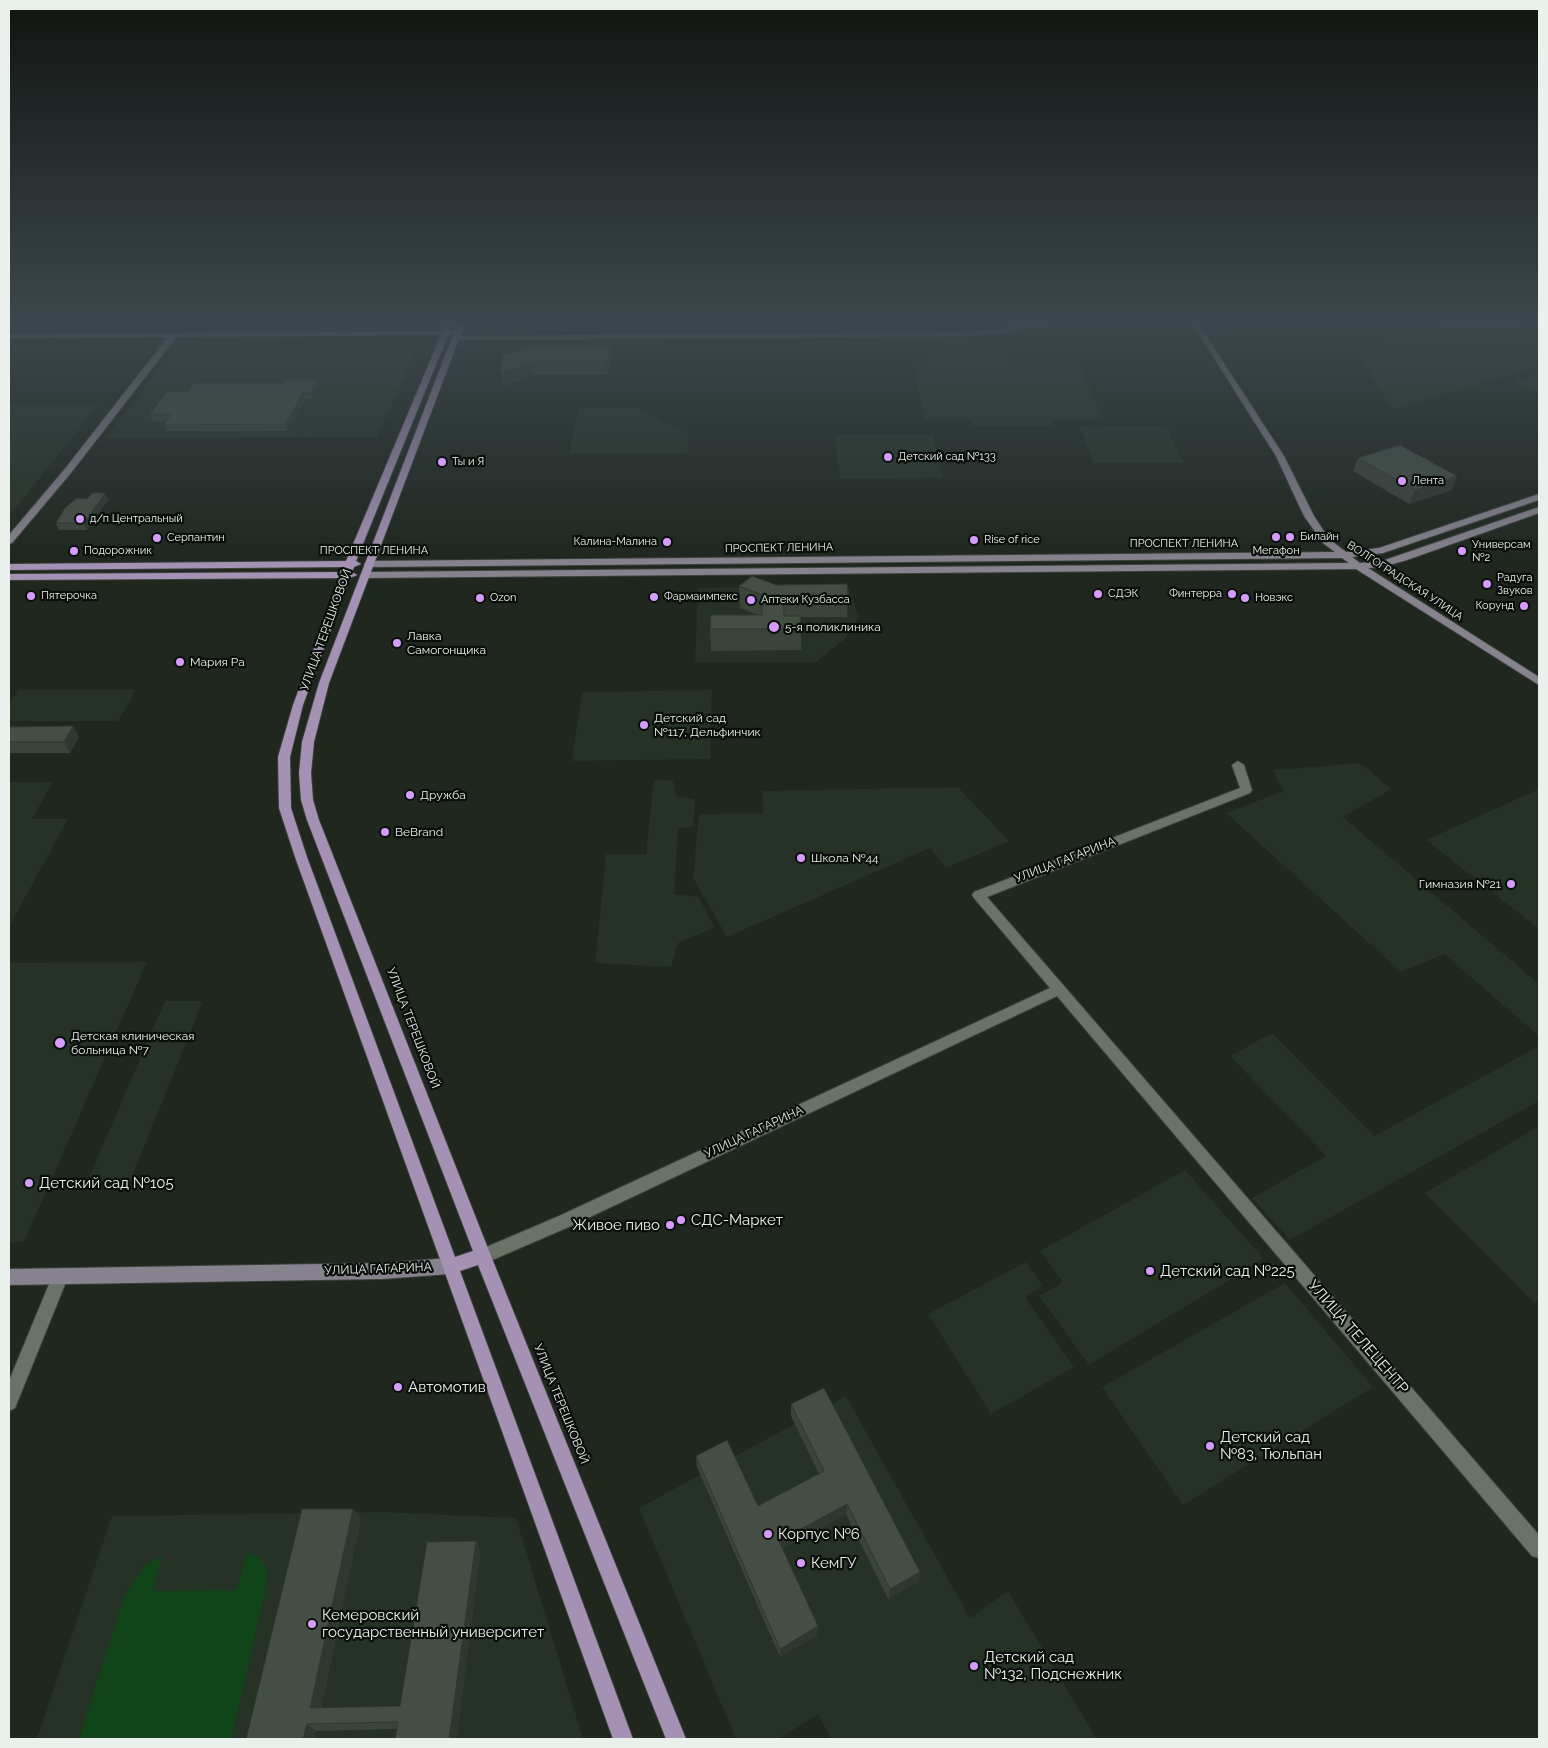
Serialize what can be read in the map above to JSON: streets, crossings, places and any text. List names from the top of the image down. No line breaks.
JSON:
{"streets":{"main road":["ПРОСПЕКТ ЛЕНИНА","ВОЛГОГРАДСКАЯ УЛИЦА","УЛИЦА ТЕРЕШКОВОЙ","УЛИЦА ГАГАРИНА"],"street":["УЛИЦА ТЕЛЕЦЕНТР"]},"crossings":[["ПРОСПЕКТ ЛЕНИНА","ВОЛГОГРАДСКАЯ УЛИЦА"],["ПРОСПЕКТ ЛЕНИНА","УЛИЦА ТЕРЕШКОВОЙ"],["УЛИЦА ТЕРЕШКОВОЙ","УЛИЦА ГАГАРИНА"],["УЛИЦА ГАГАРИНА","УЛИЦА ТЕЛЕЦЕНТР"]],"places":["Детский сад №133","Ты и Я","Лента","д/п Центральный","Мегафон","Билайн","Серпантин","Rise of rice","Калина-Малина","Подорожник","Универсам №2","Радуга Звуков","СДЭК","Финтерра","Пятерочка","Фармаимпекс","Ozon","Новэкс","Аптеки Кузбасса","Корунд","5-я поликлиника","Лавка Самогонщика","Мария Ра","Детский сад №117, Дельфинчик","Дружба","BeBrand","Школа №44","Гимназия №21","Детская клиническая больница №7","Детский сад №105","СДС-Маркет","Живое пиво","Детский сад №225","Автомотив","Детский сад №83, Тюльпан","Корпус №6","КемГУ","Кемеровский государственный университет","Детский сад №132, Подснежник"]}
